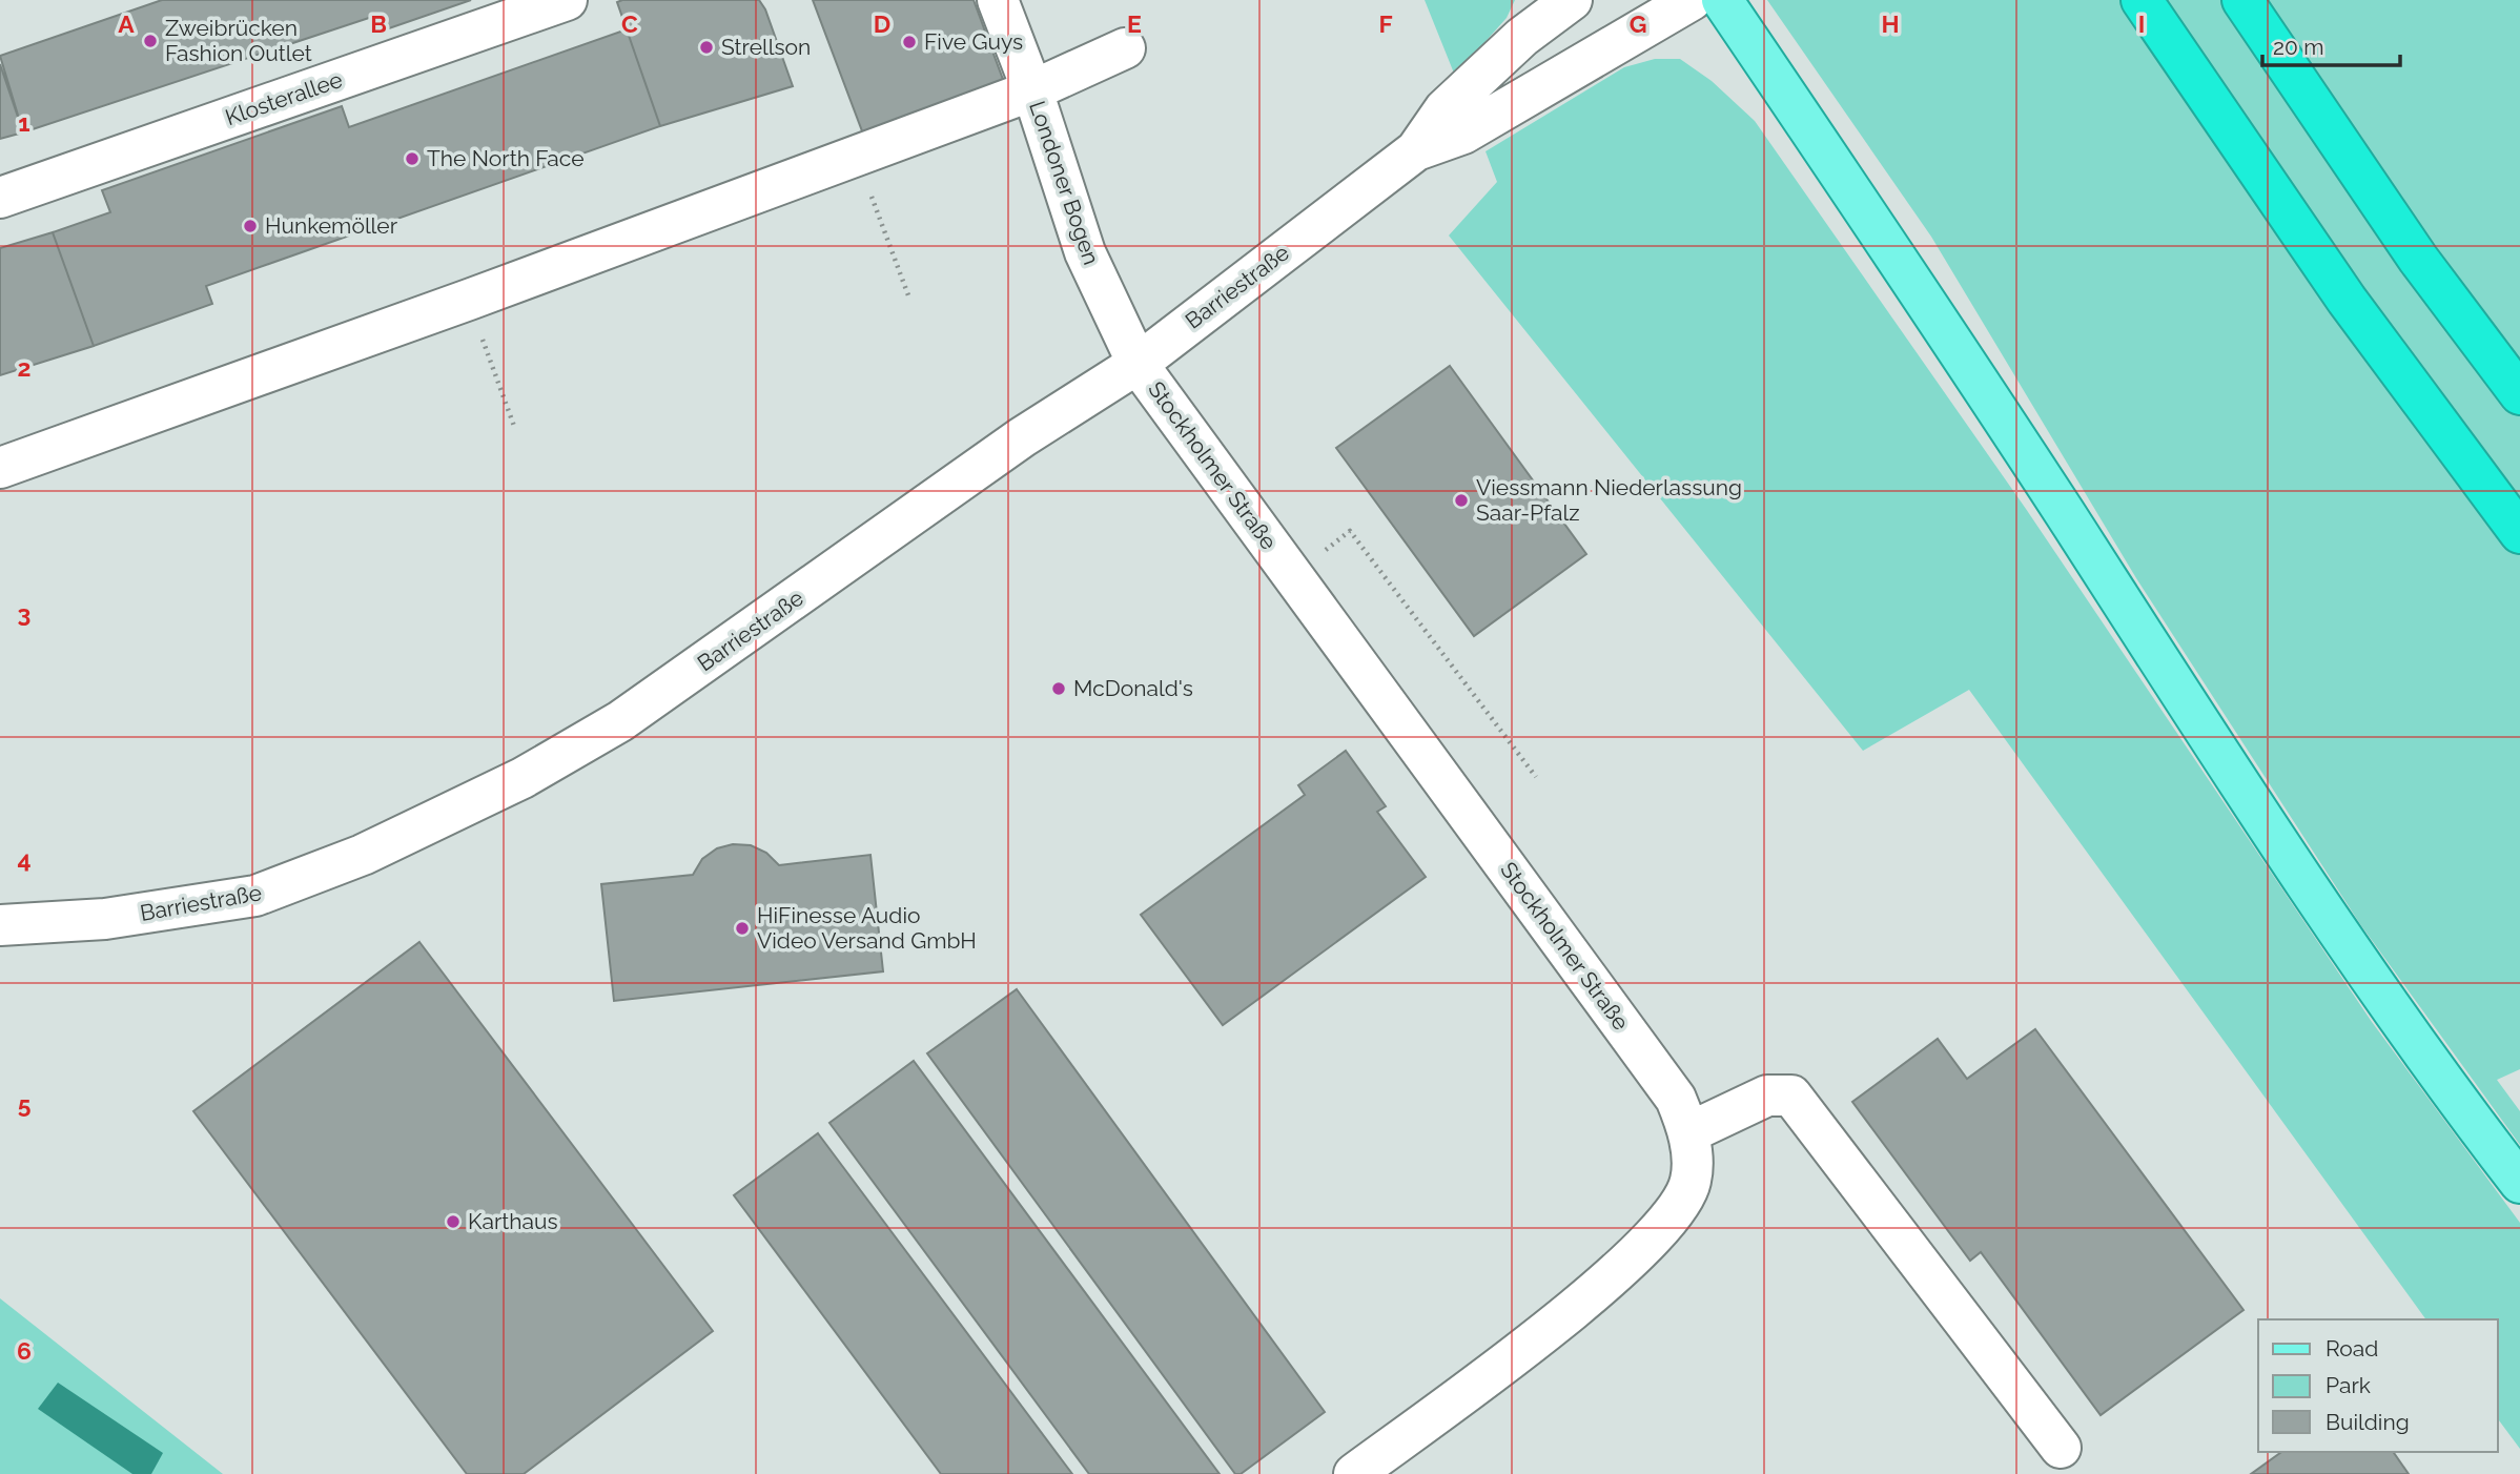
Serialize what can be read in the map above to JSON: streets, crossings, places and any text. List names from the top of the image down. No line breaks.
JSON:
{"streets":{"street":["Klosterallee","Londoner Bogen","Barriestraße","Stockholmer Straße"]},"crossings":[["Londoner Bogen","Barriestraße"],["Londoner Bogen","Stockholmer Straße"],["Barriestraße","Stockholmer Straße"]],"places":["Zweibrücken Fashion Outlet","Five Guys","Strellson","The North Face","Hunkemöller","Viessmann Niederlassung Saar-Pfalz","McDonald's","HiFinesse Audio Video Versand GmbH","Karthaus"],"legend":["Road","Park","Building"],"scale_bar":"20 m","grid":{"columns":["A","B","C","D","E","F","G","H","I"],"rows":["1","2","3","4","5","6"]}}
